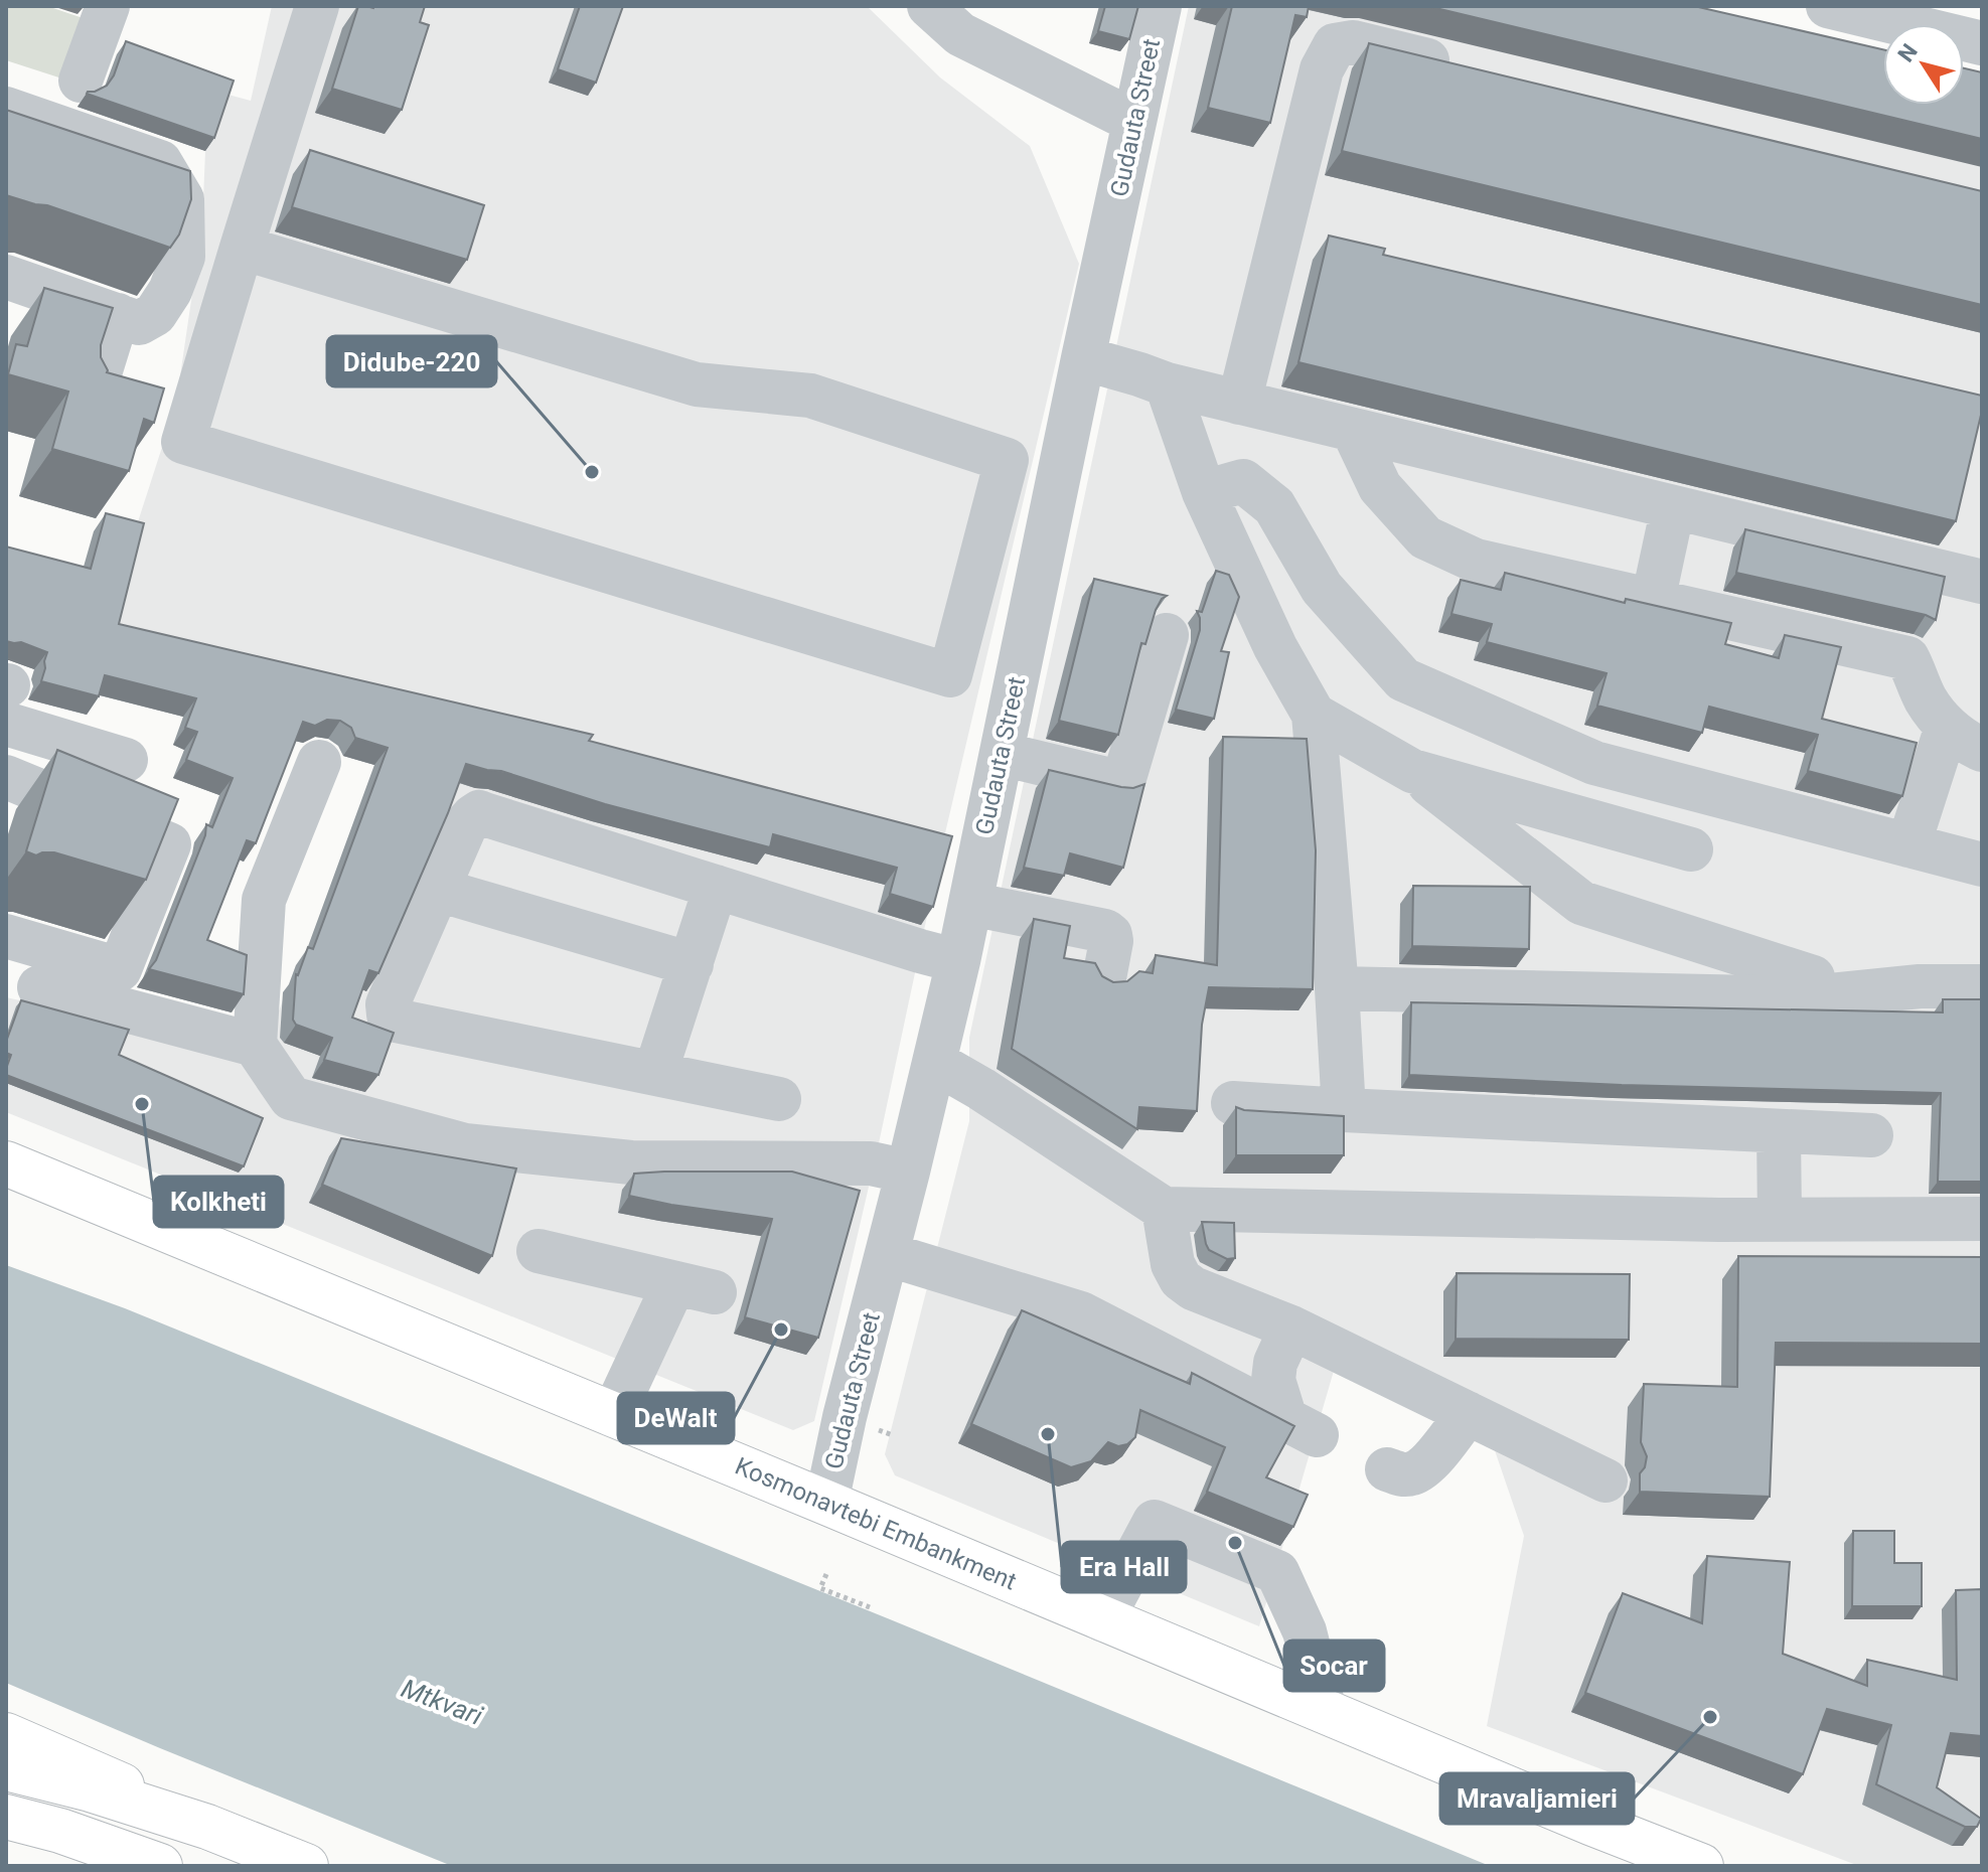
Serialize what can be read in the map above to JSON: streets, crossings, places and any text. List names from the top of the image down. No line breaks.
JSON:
{"streets":{"main road":["Kosmonavtebi Embankment"],"street":["Gudauta Street"]},"crossings":[["Gudauta Street","Kosmonavtebi Embankment"]],"water":["Mtkvari"],"places":["Didube-220","Kolkheti","DeWalt","Era Hall","Socar","Mravaljamieri"],"north":"top left"}
